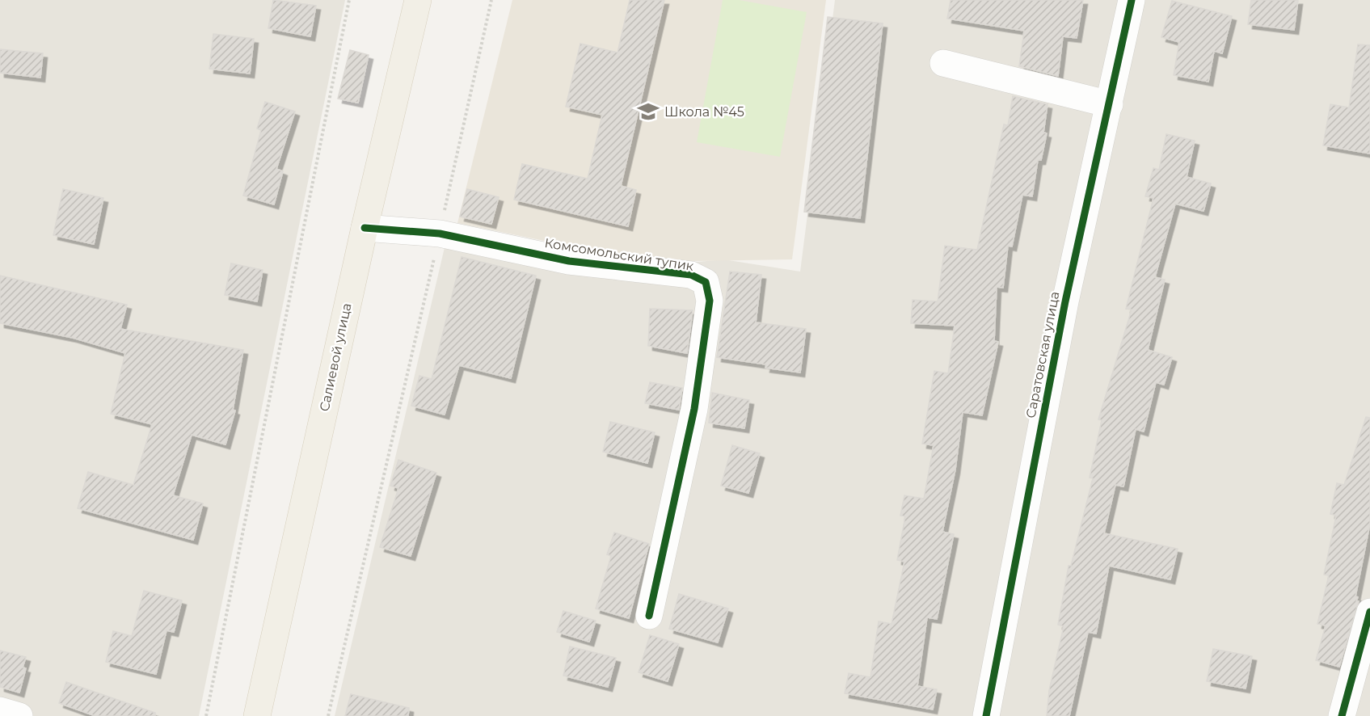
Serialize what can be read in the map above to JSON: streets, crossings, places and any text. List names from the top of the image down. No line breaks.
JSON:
{"streets":{"main road":["Салиевой улица"],"street":["Комсомольский тупик","Саратовская улица"]},"crossings":[["Комсомольский тупик","Салиевой улица"]],"places":{"school or university":["Школа №45"]}}
